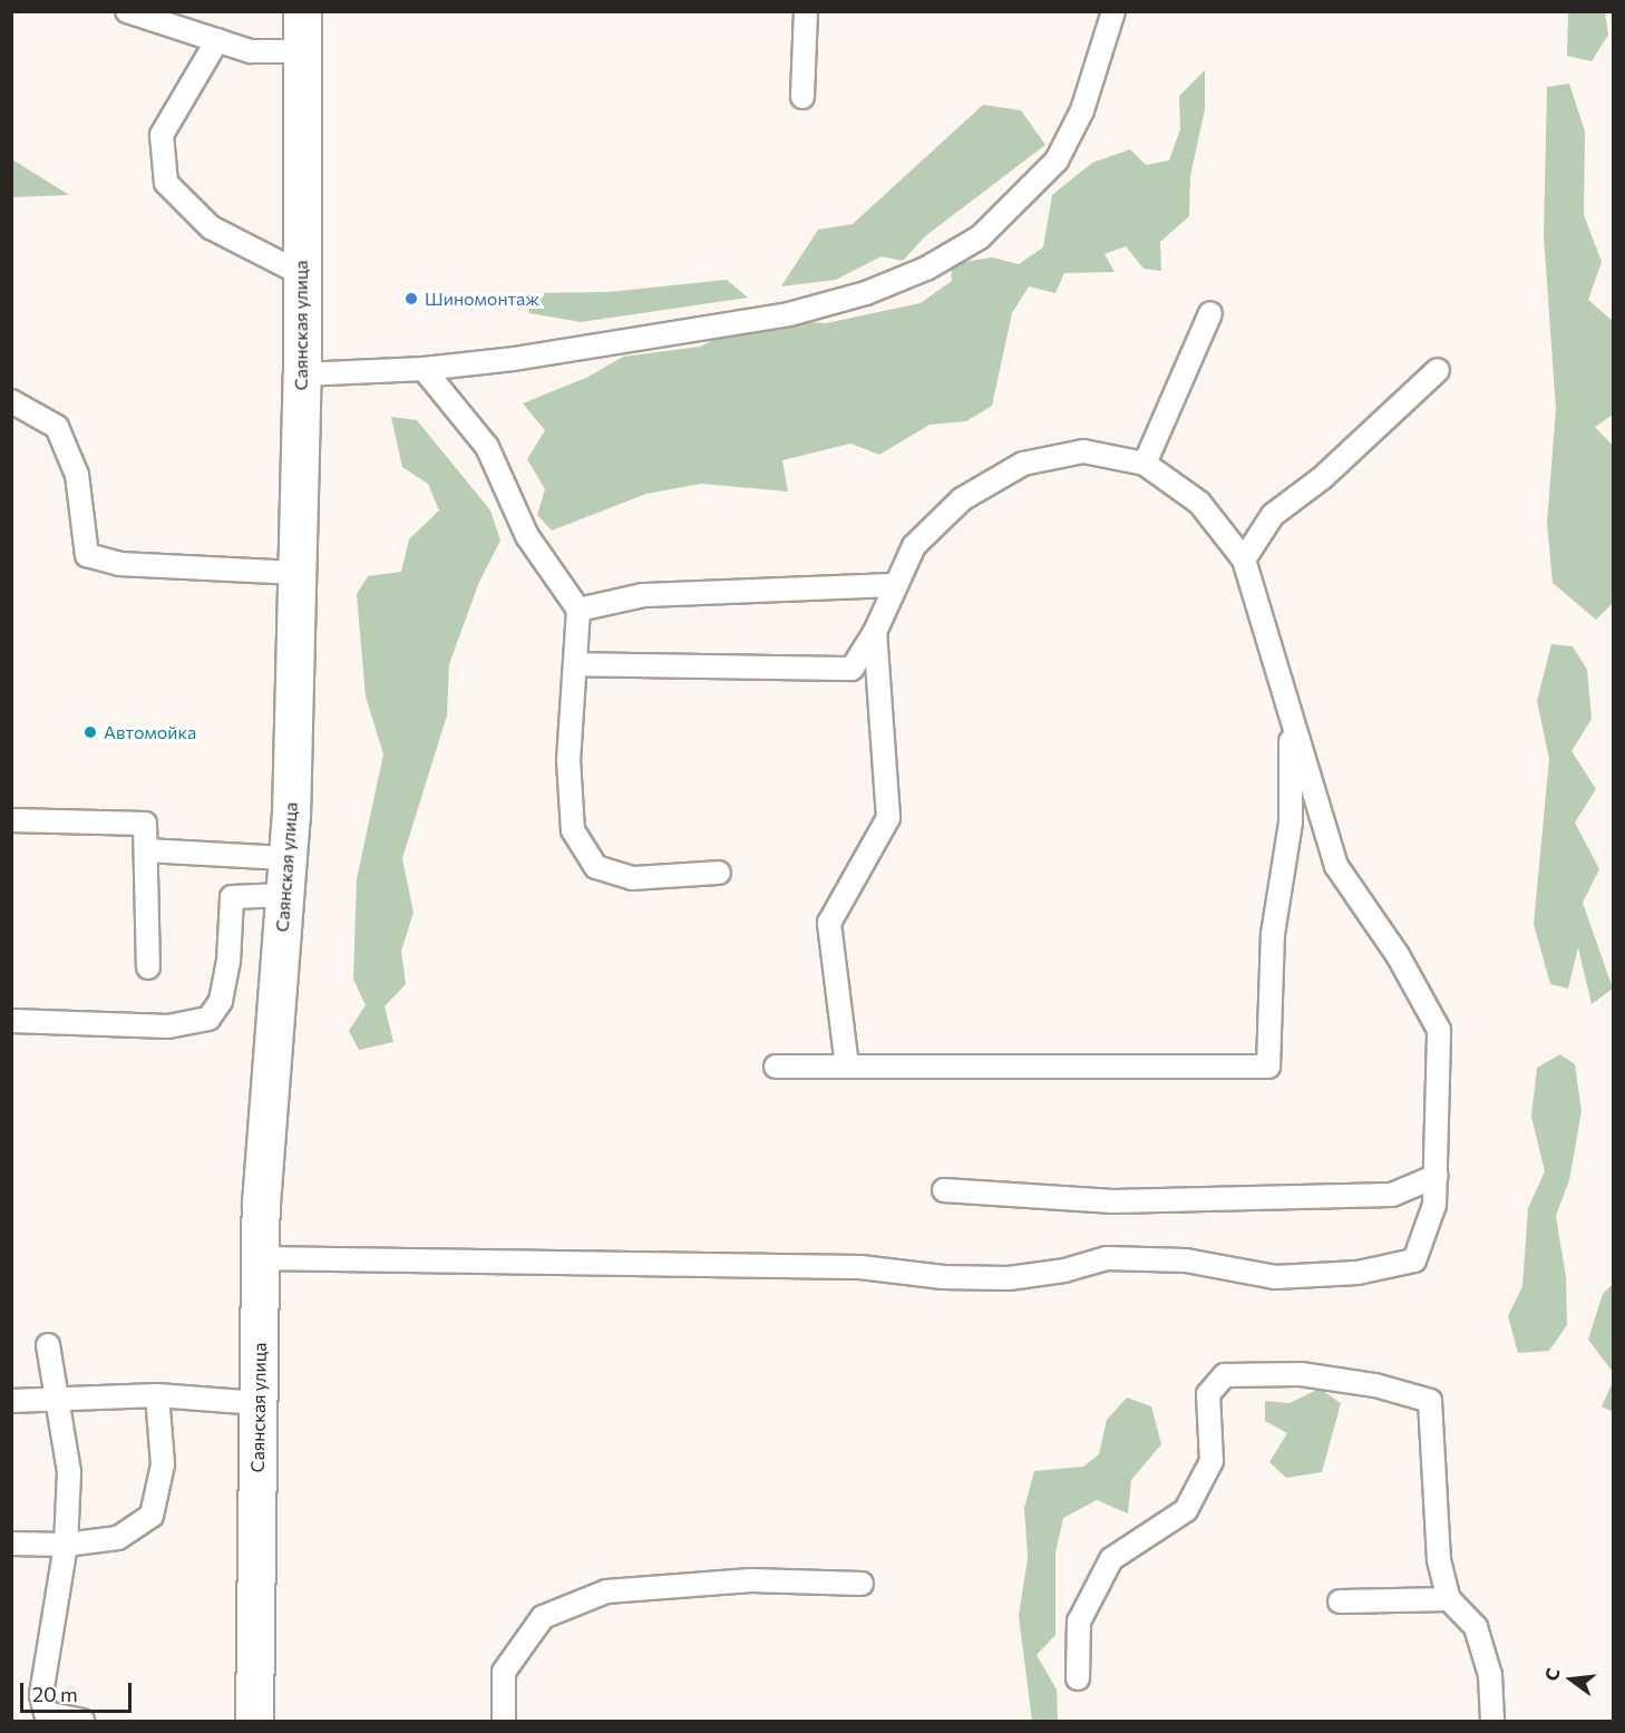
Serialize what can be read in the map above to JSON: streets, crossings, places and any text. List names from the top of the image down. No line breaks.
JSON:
{"streets":{"street":["Саянская улица"]},"places":["Шиномонтаж","Автомойка"],"scale_bar":"20 m","north":"left"}
